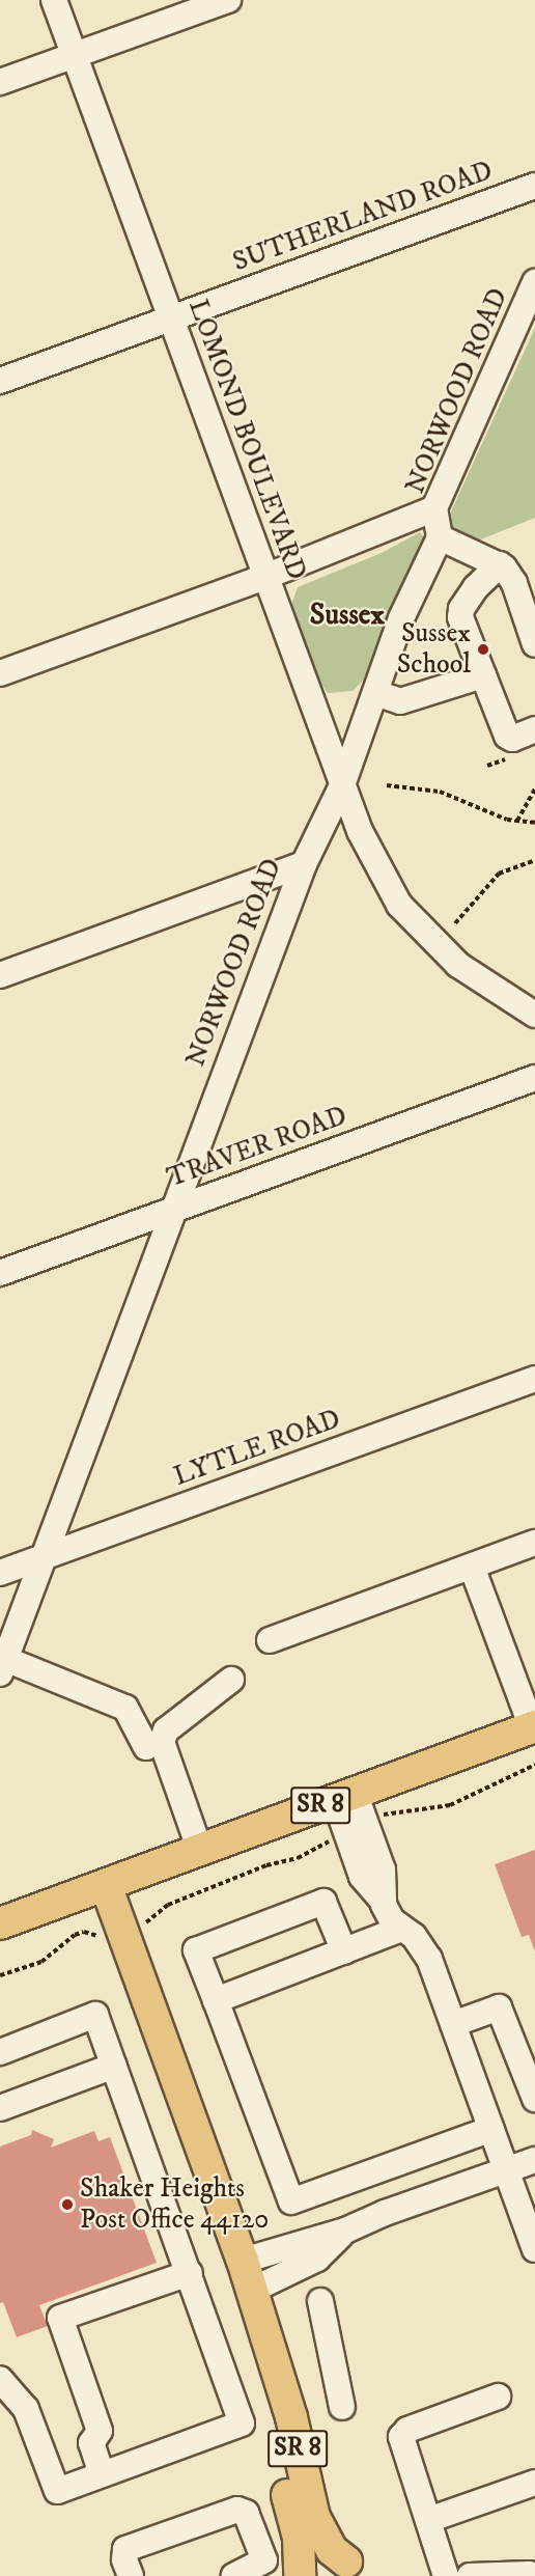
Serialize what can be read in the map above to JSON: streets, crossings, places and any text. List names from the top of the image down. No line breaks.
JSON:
{"streets":{"main road":["SR 8"],"street":["SUTHERLAND ROAD","NORWOOD ROAD","LOMOND BOULEVARD","TRAVER ROAD","LYTLE ROAD"]},"crossings":[["SUTHERLAND ROAD","LOMOND BOULEVARD"],["NORWOOD ROAD","LOMOND BOULEVARD"],["NORWOOD ROAD","TRAVER ROAD"],["NORWOOD ROAD","LYTLE ROAD"]],"districts":["Sussex"],"places":["Sussex School","Shaker Heights Post Office 44120"]}
